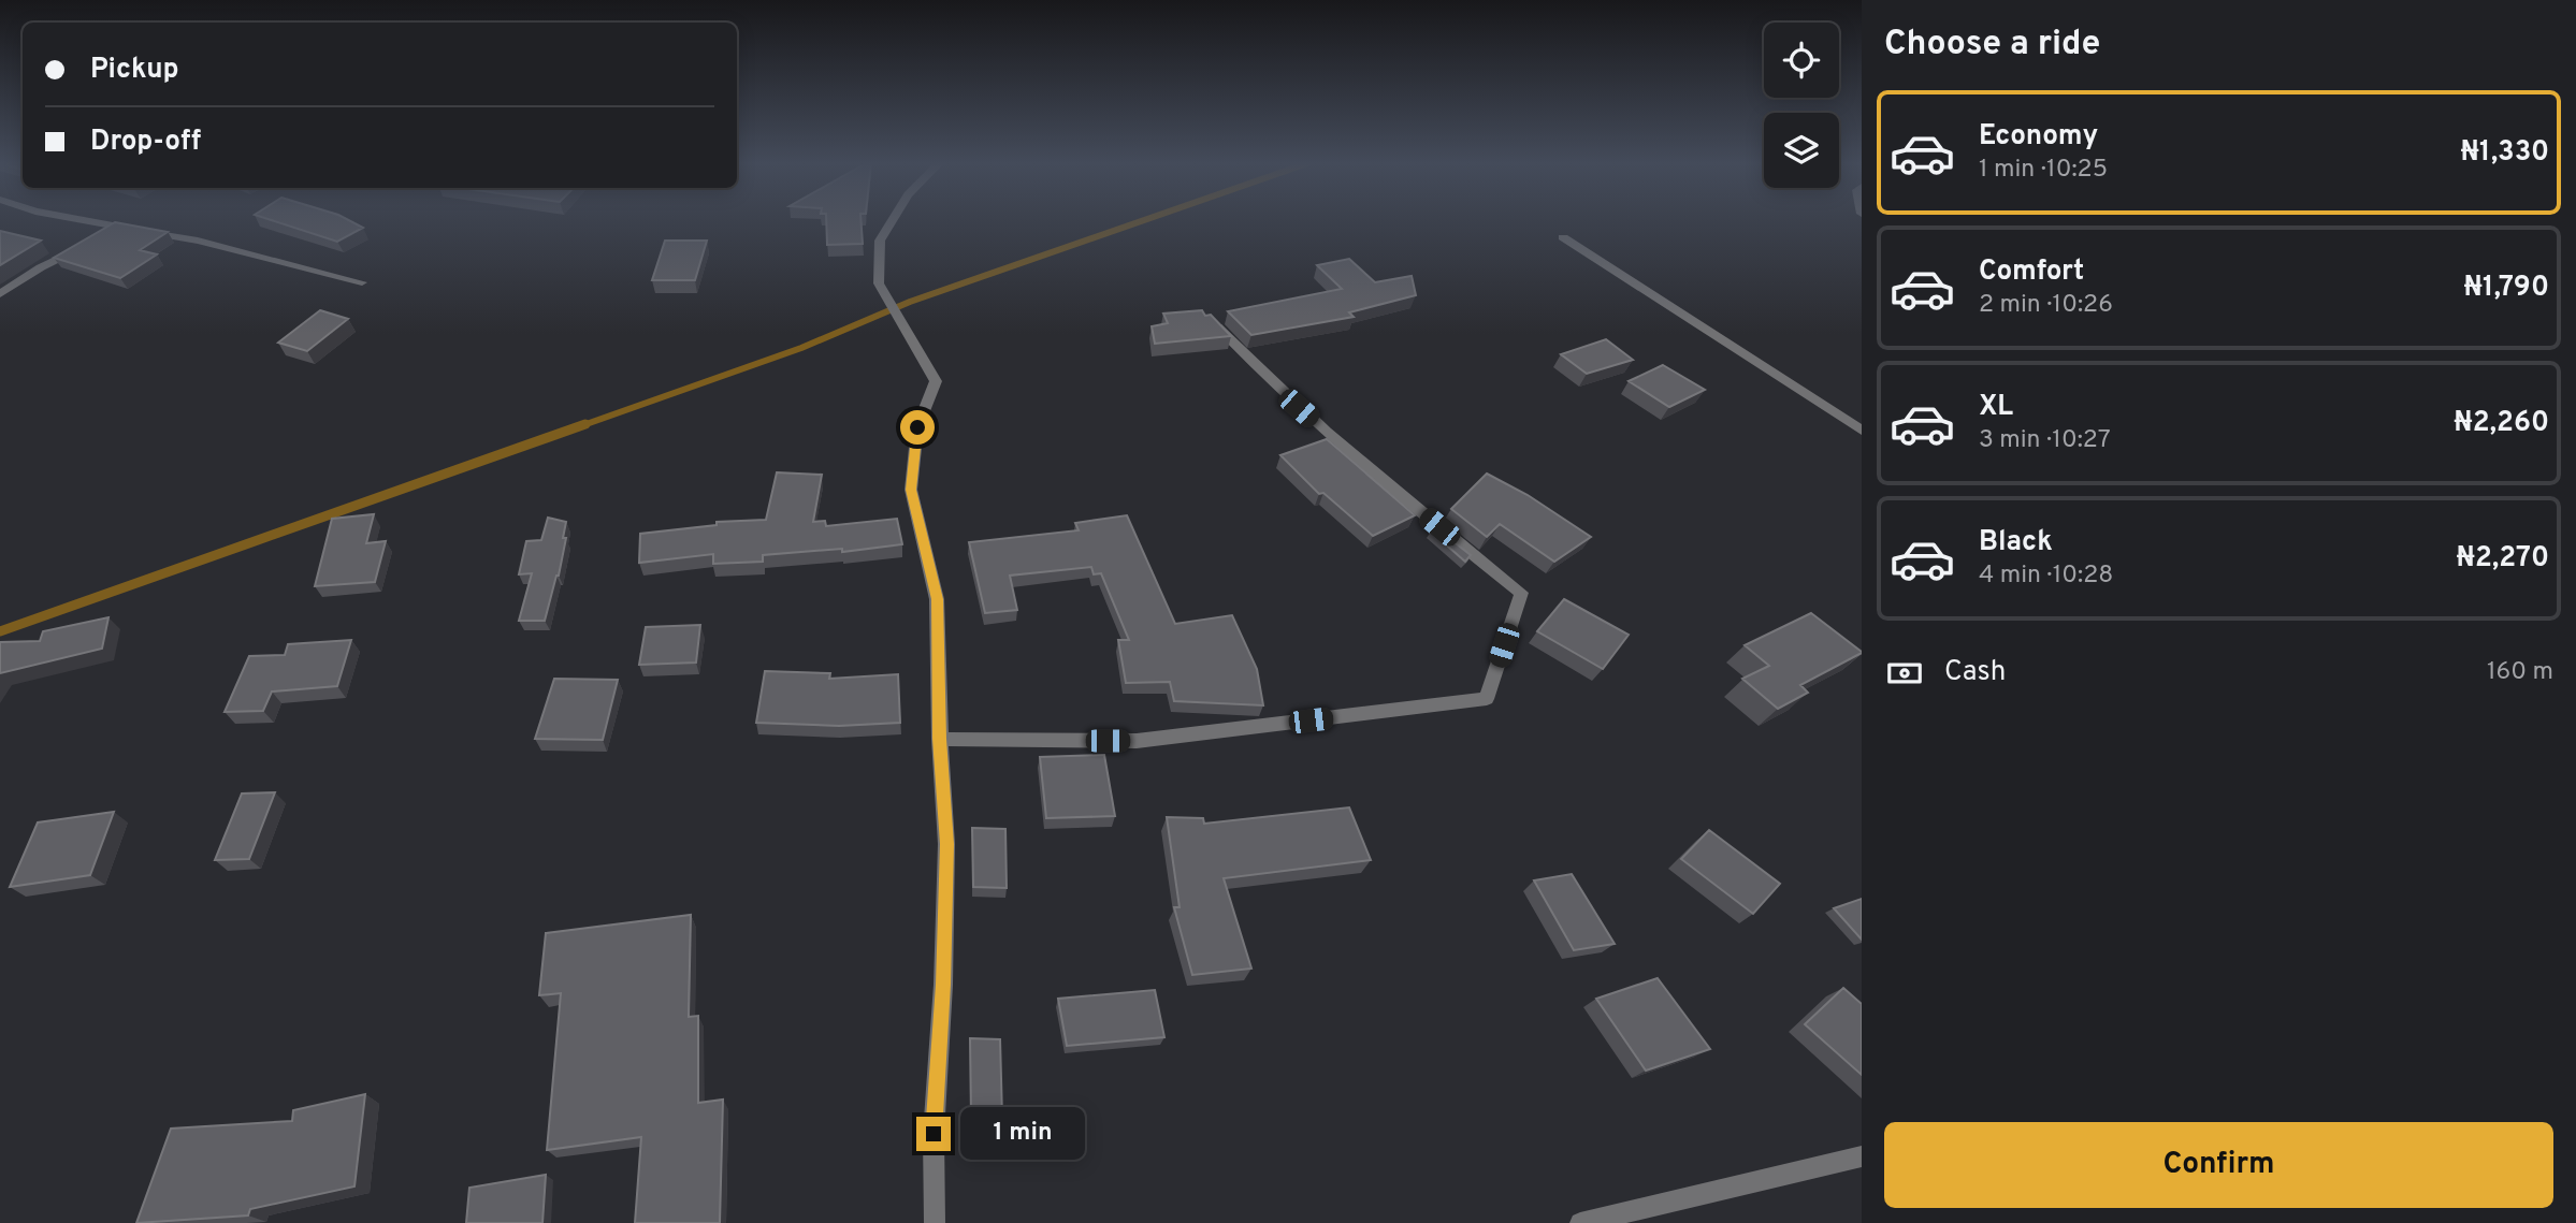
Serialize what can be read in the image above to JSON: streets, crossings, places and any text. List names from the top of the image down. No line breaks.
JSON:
{"page":{"heading":"Choose a ride","banner":["Pickup","Drop-off"],"list":[{"name":"Economy","note":"1 min · 10:25","value":"₦1,330"},{"name":"Comfort","note":"2 min · 10:26","value":"₦1,790"},{"name":"XL","note":"3 min · 10:27","value":"₦2,260"},{"name":"Black","note":"4 min · 10:28","value":"₦2,270"}],"pay":["Cash","160 m"],"bubble":"1 min","buttons":"Confirm"}}
